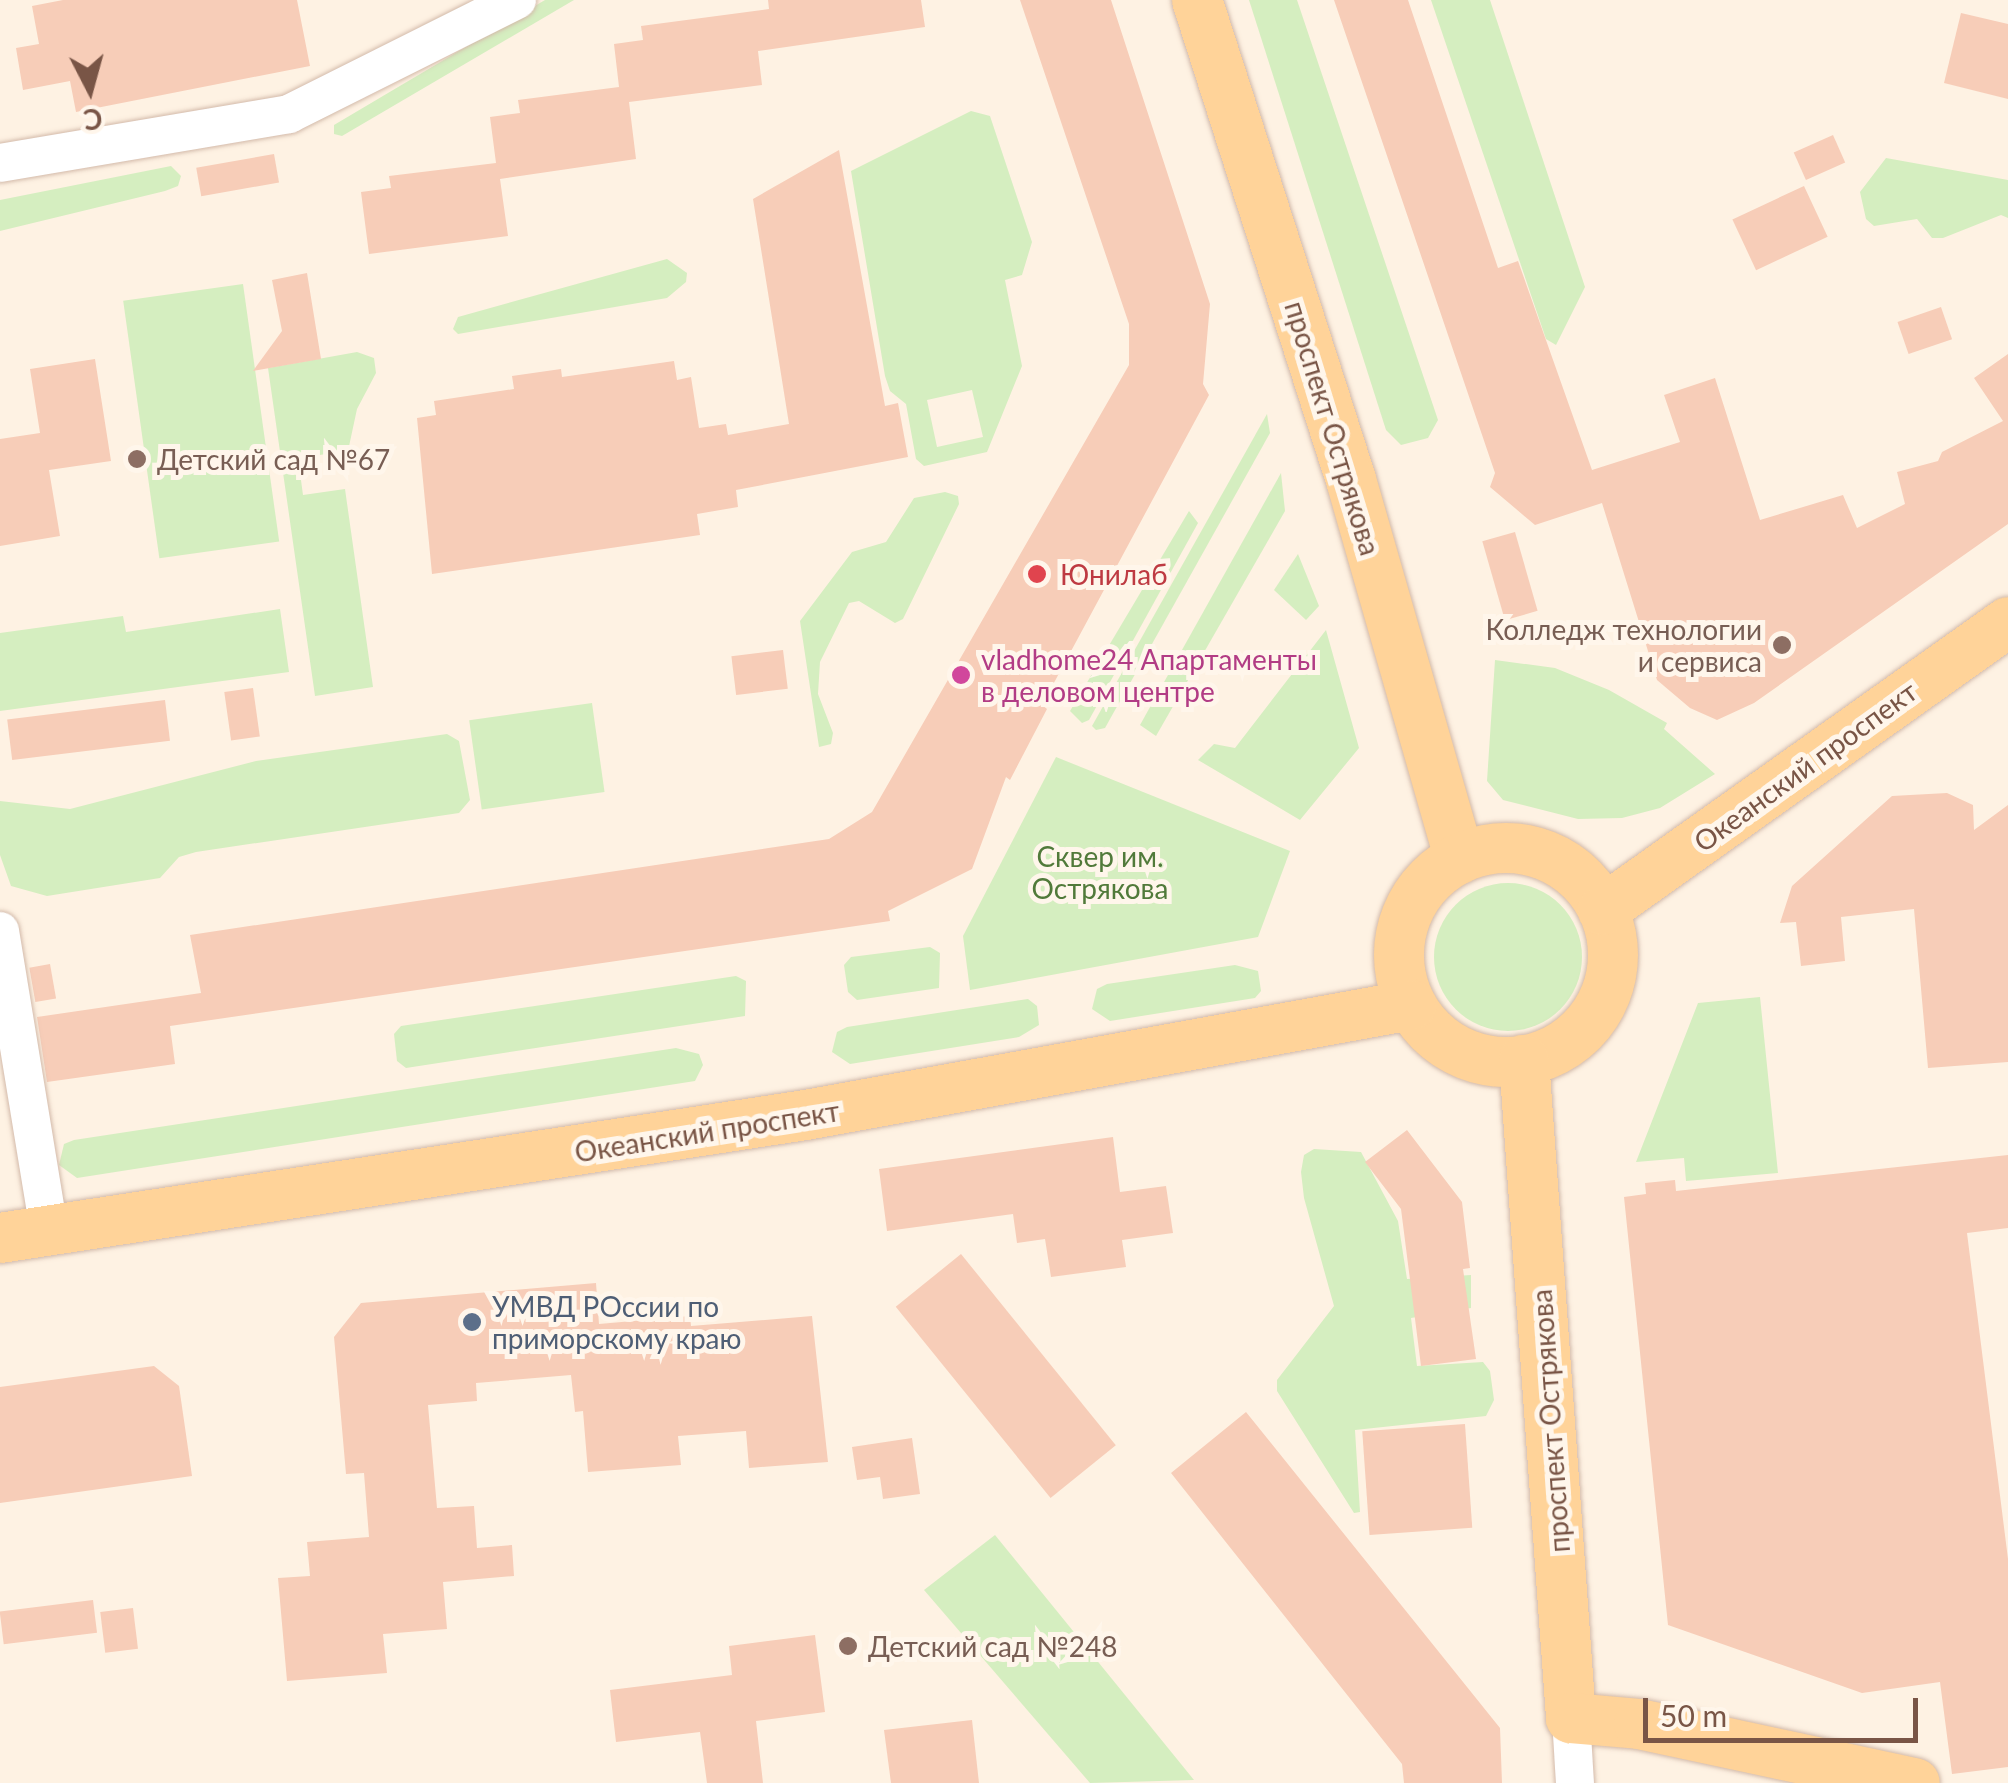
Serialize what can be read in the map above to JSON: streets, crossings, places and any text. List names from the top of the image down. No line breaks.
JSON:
{"streets":{"main road":["проспект Острякова","Океанский проспект"]},"crossings":[["проспект Острякова","Океанский проспект"]],"parks":["Сквер им. Острякова"],"places":["Детский сад №67","Юнилаб","Колледж технологии и сервиса","vladhome24 Апартаменты в деловом центре","УМВД РОссии по приморскому краю","Детский сад №248"],"scale_bar":"50 m","north":"bottom"}
